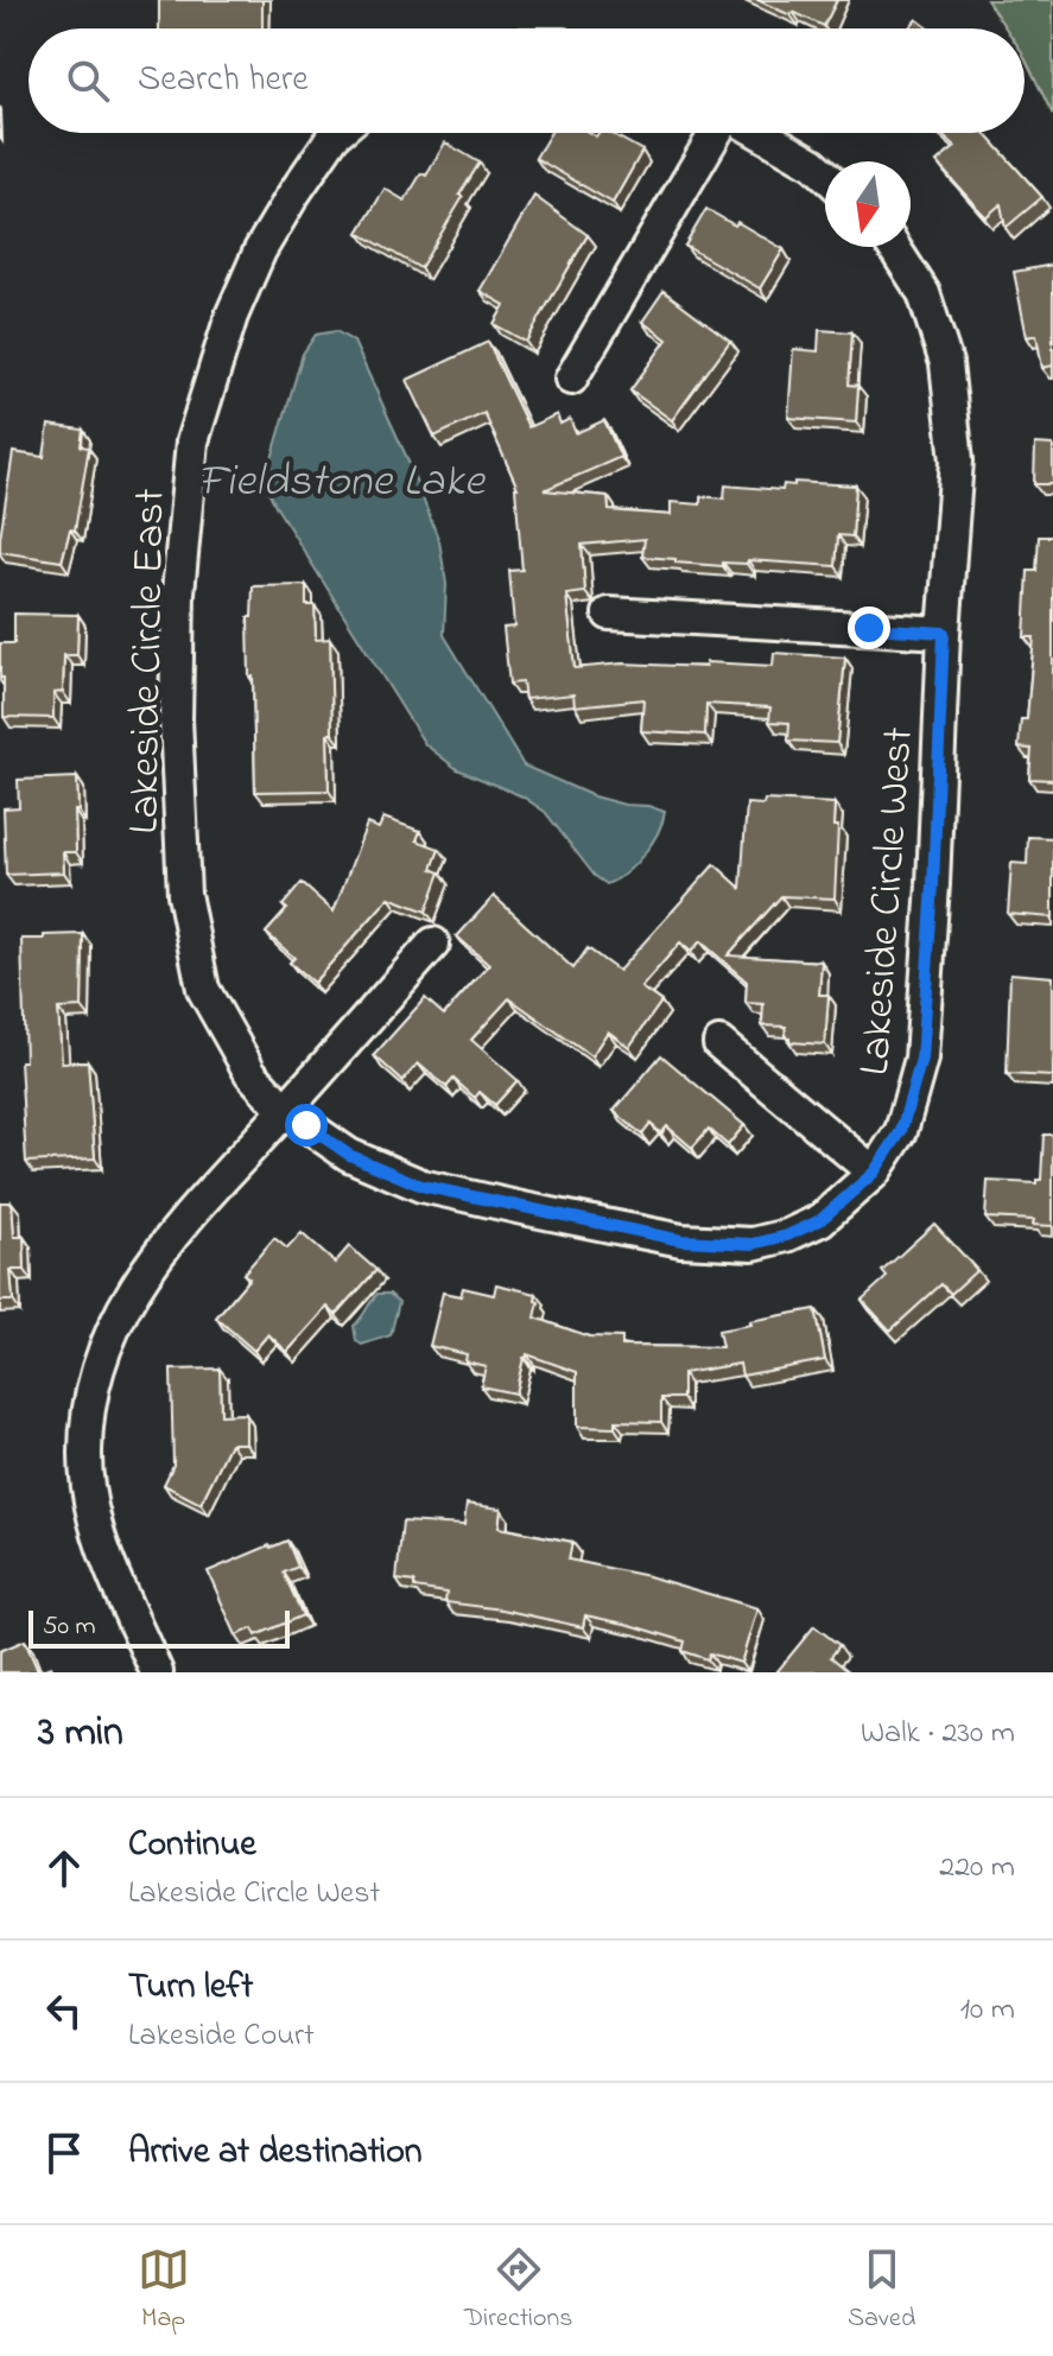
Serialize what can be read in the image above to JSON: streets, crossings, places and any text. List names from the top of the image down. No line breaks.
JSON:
{"streets":{"street":["Lakeside Circle East","Lakeside Circle West"]},"crossings":[["Lakeside Circle East","Lakeside Circle West"]],"water":["Fieldstone Lake"],"scale_bar":"50 m","north":"bottom","page":{"search":"Search here","scale":"50 m","heading":["3 min","Walk · 230 m"],"list":[["Continue","Lakeside Circle West","220 m"],["Turn left","Lakeside Court","10 m"],"Arrive at destination"],"nav":["Map","Directions","Saved"]}}
